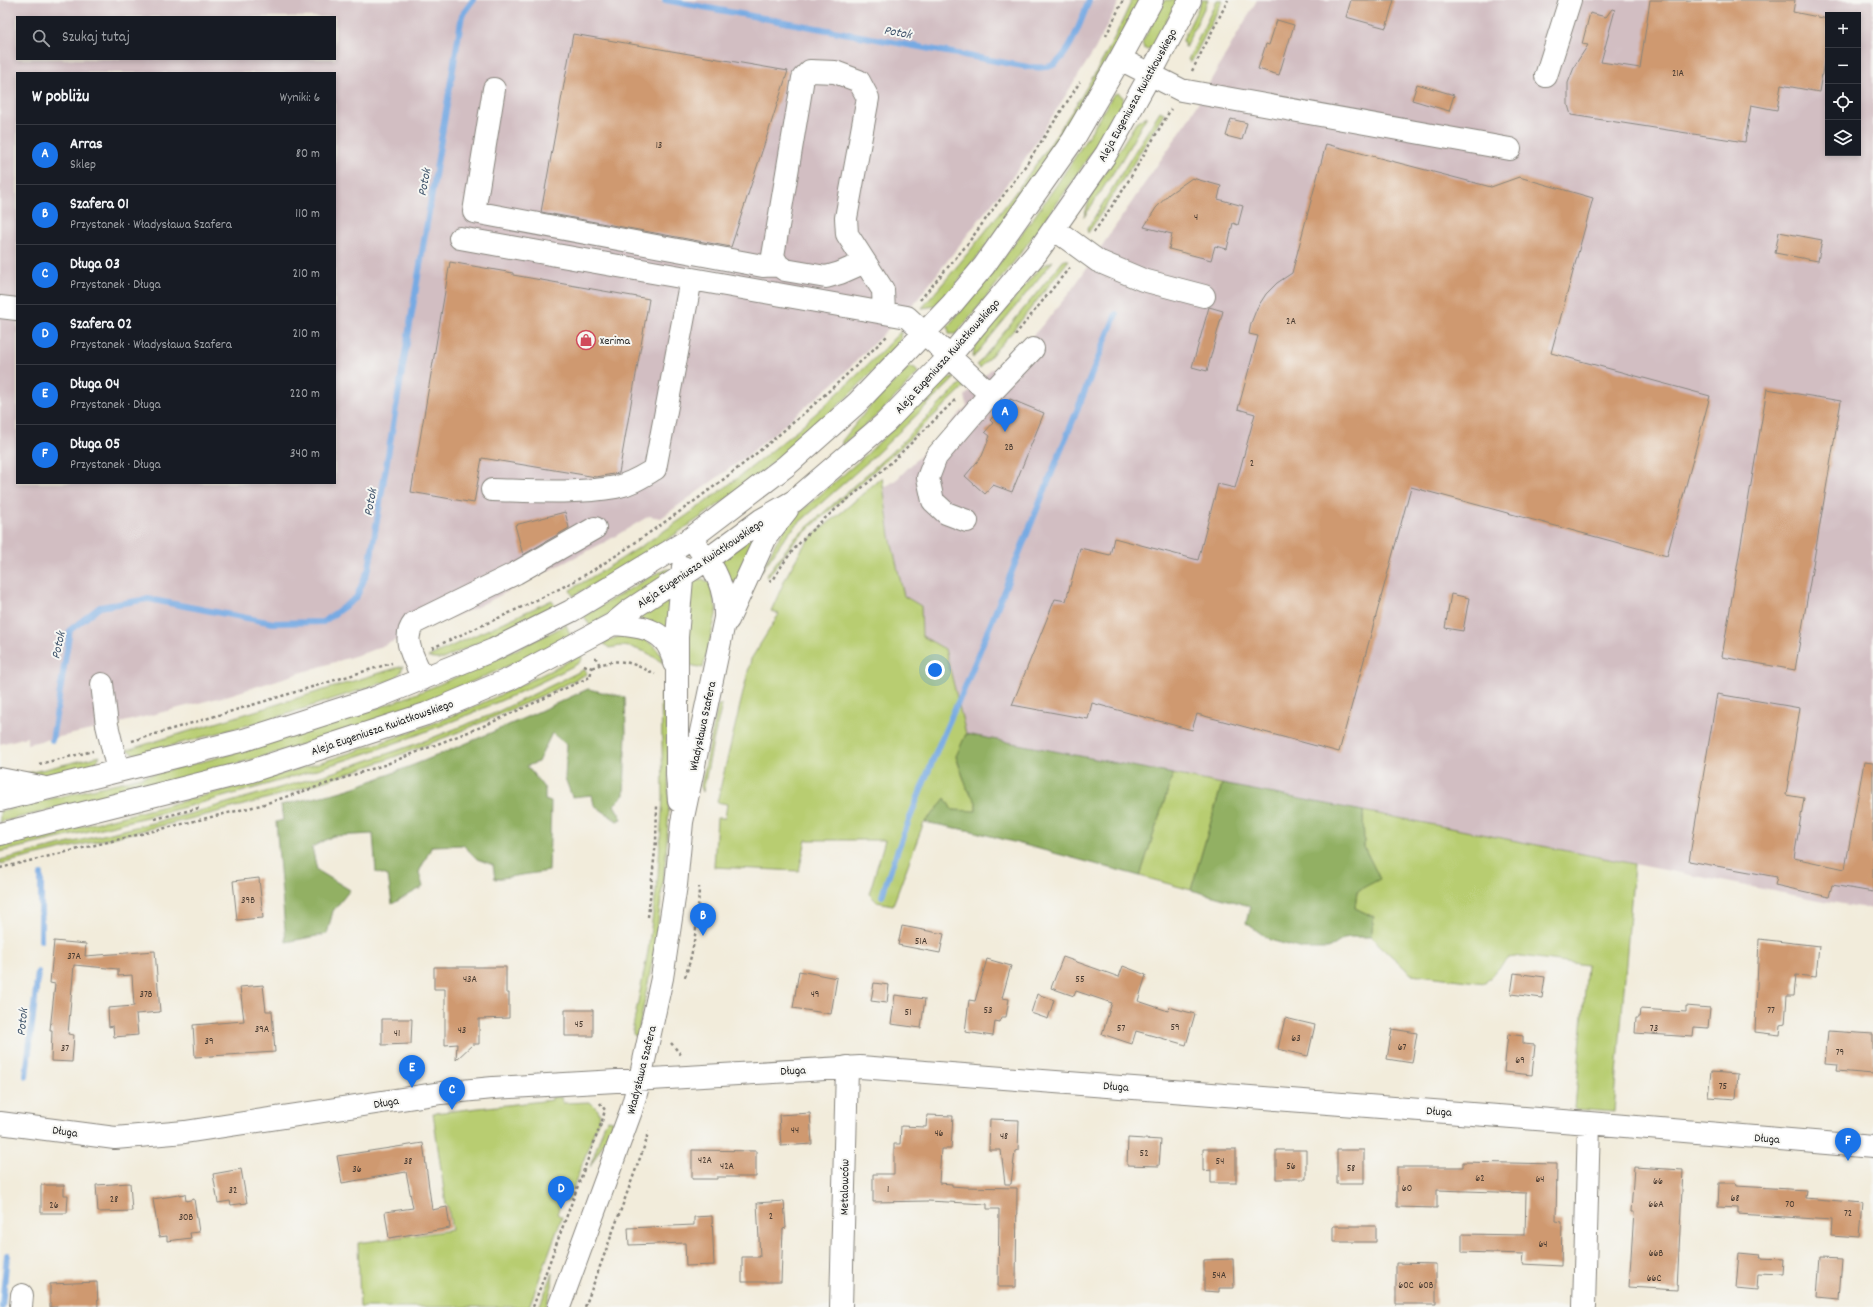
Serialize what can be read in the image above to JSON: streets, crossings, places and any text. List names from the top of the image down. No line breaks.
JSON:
{"streets":{"street":["Aleja Eugeniusza Kwiatkowskiego","Władysława Szafera","Długa","Metalowców"]},"crossings":[["Aleja Eugeniusza Kwiatkowskiego","Władysława Szafera"],["Władysława Szafera","Długa"],["Długa","Metalowców"]],"water":["Potok"],"places":{"shop":["Xerima"]},"house_numbers":["21A","13","4","2A","2B","2","39B","51A","37A","43A","55","37B","49","53","77","51","45","59","57","73","39A","43","41","63","39","67","37","79","69","75","44","46","48","52","42A","38","54","42A","56","58","36","62","64","66","60","1","32","68","28","66A","70","26","72","2","30B","64","66B","54A","66C","60C","60B"],"page":{"map_buttons":["+","−"],"search":"Szukaj tutaj","heading":["W pobliżu","Wyniki: 6"],"list":[{"mark":"A","name":"Arras","note":"Sklep","value":"80 m"},{"mark":"B","name":"Szafera 01","note":"Przystanek · Władysława Szafera","value":"110 m"},{"mark":"C","name":"Długa 03","note":"Przystanek · Długa","value":"210 m"},{"mark":"D","name":"Szafera 02","note":"Przystanek · Władysława Szafera","value":"210 m"},{"mark":"E","name":"Długa 04","note":"Przystanek · Długa","value":"220 m"},{"mark":"F","name":"Długa 05","note":"Przystanek · Długa","value":"340 m"}],"pins":["A","B","E","C","F","D"]}}
